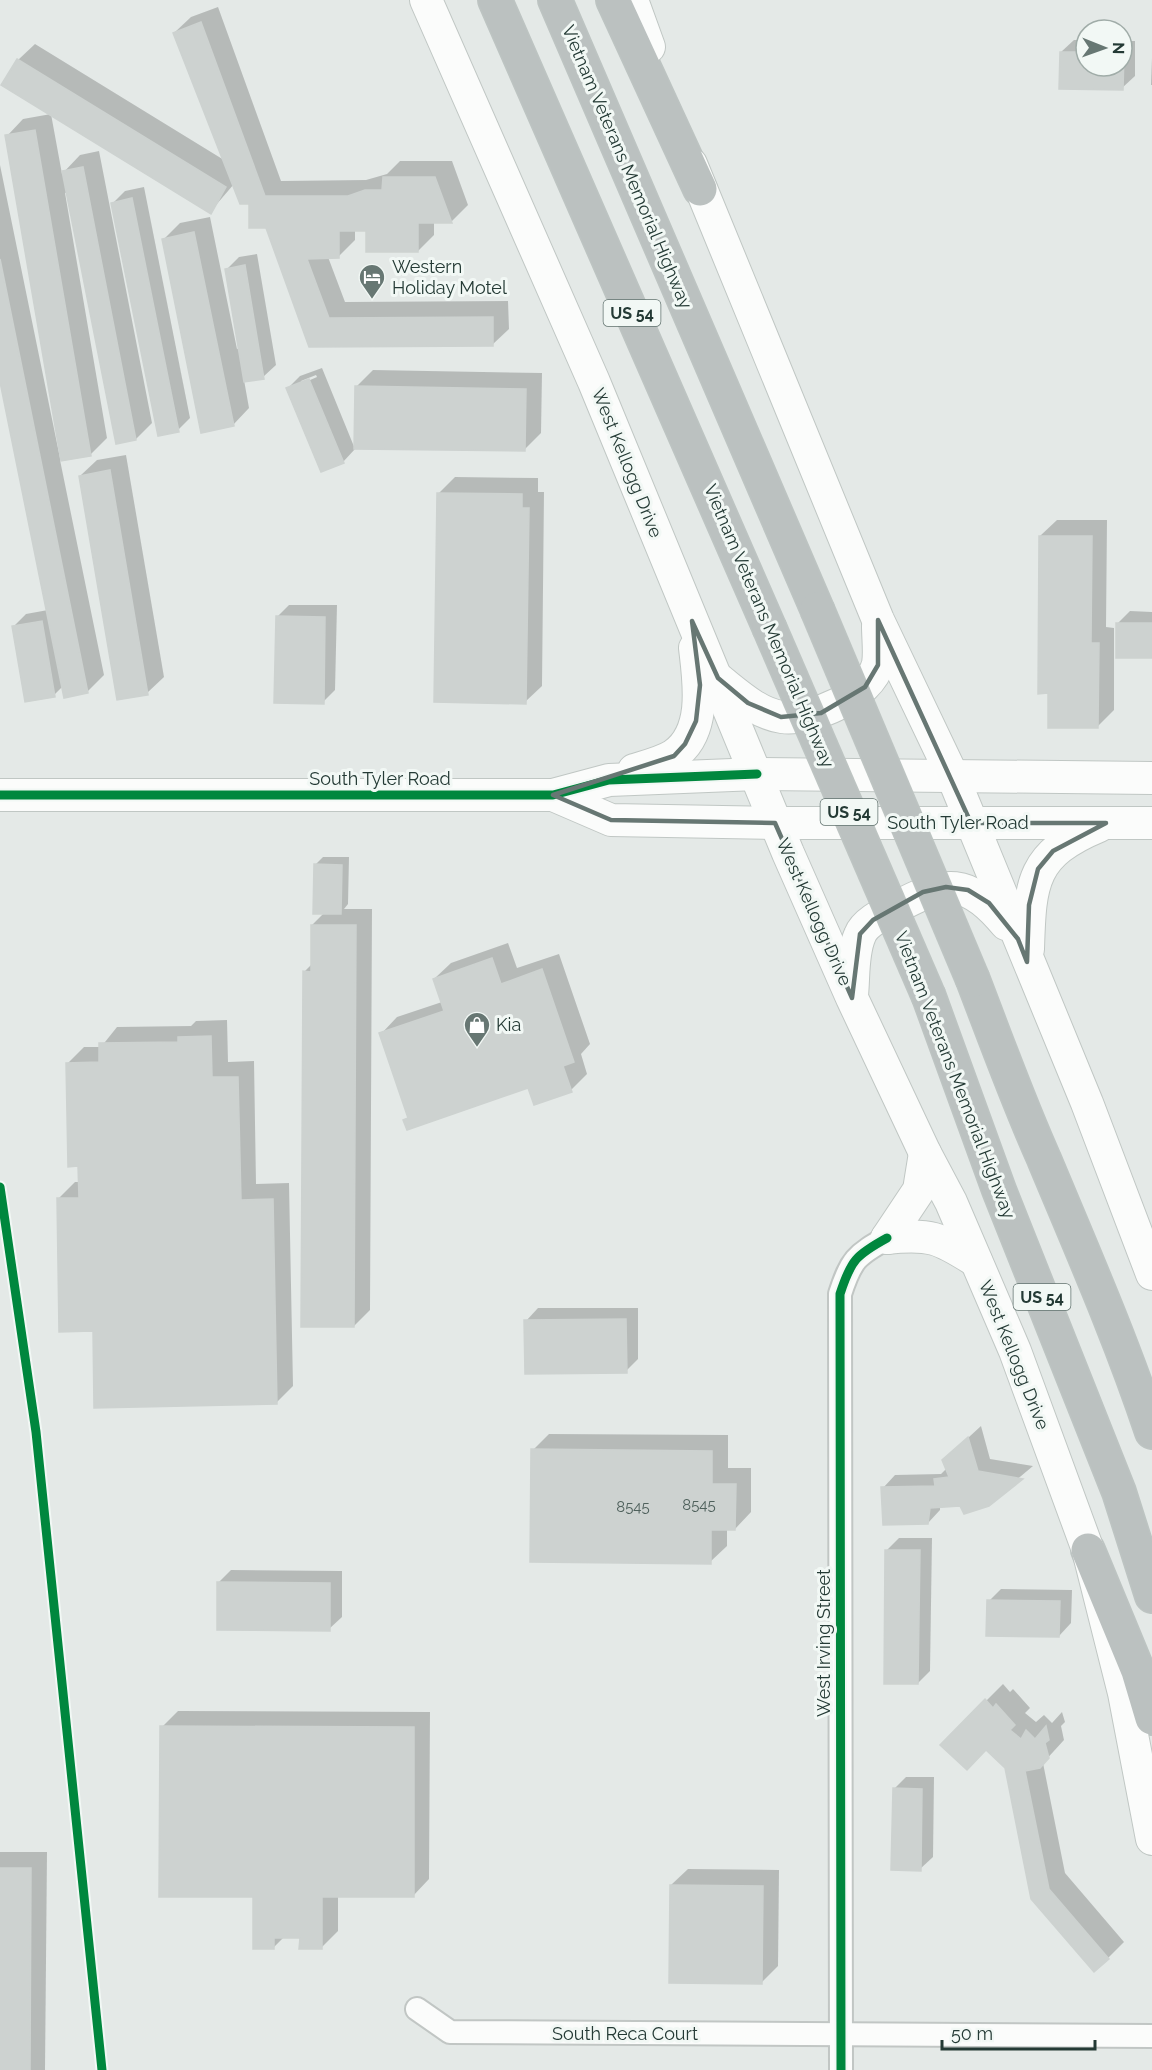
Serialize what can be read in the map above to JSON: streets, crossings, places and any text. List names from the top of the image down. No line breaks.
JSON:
{"streets":{"highway":["Vietnam Veterans Memorial Highway","US 54"],"main road":["West Kellogg Drive","South Tyler Road"],"street":["West Irving Street","South Reca Court"]},"crossings":[["West Kellogg Drive","South Tyler Road"],["West Irving Street","South Reca Court"]],"places":{"hotel":["Western Holiday Motel"],"shop":["Kia"]},"house_numbers":["8545","8545"],"scale_bar":"50 m","north":"right"}
